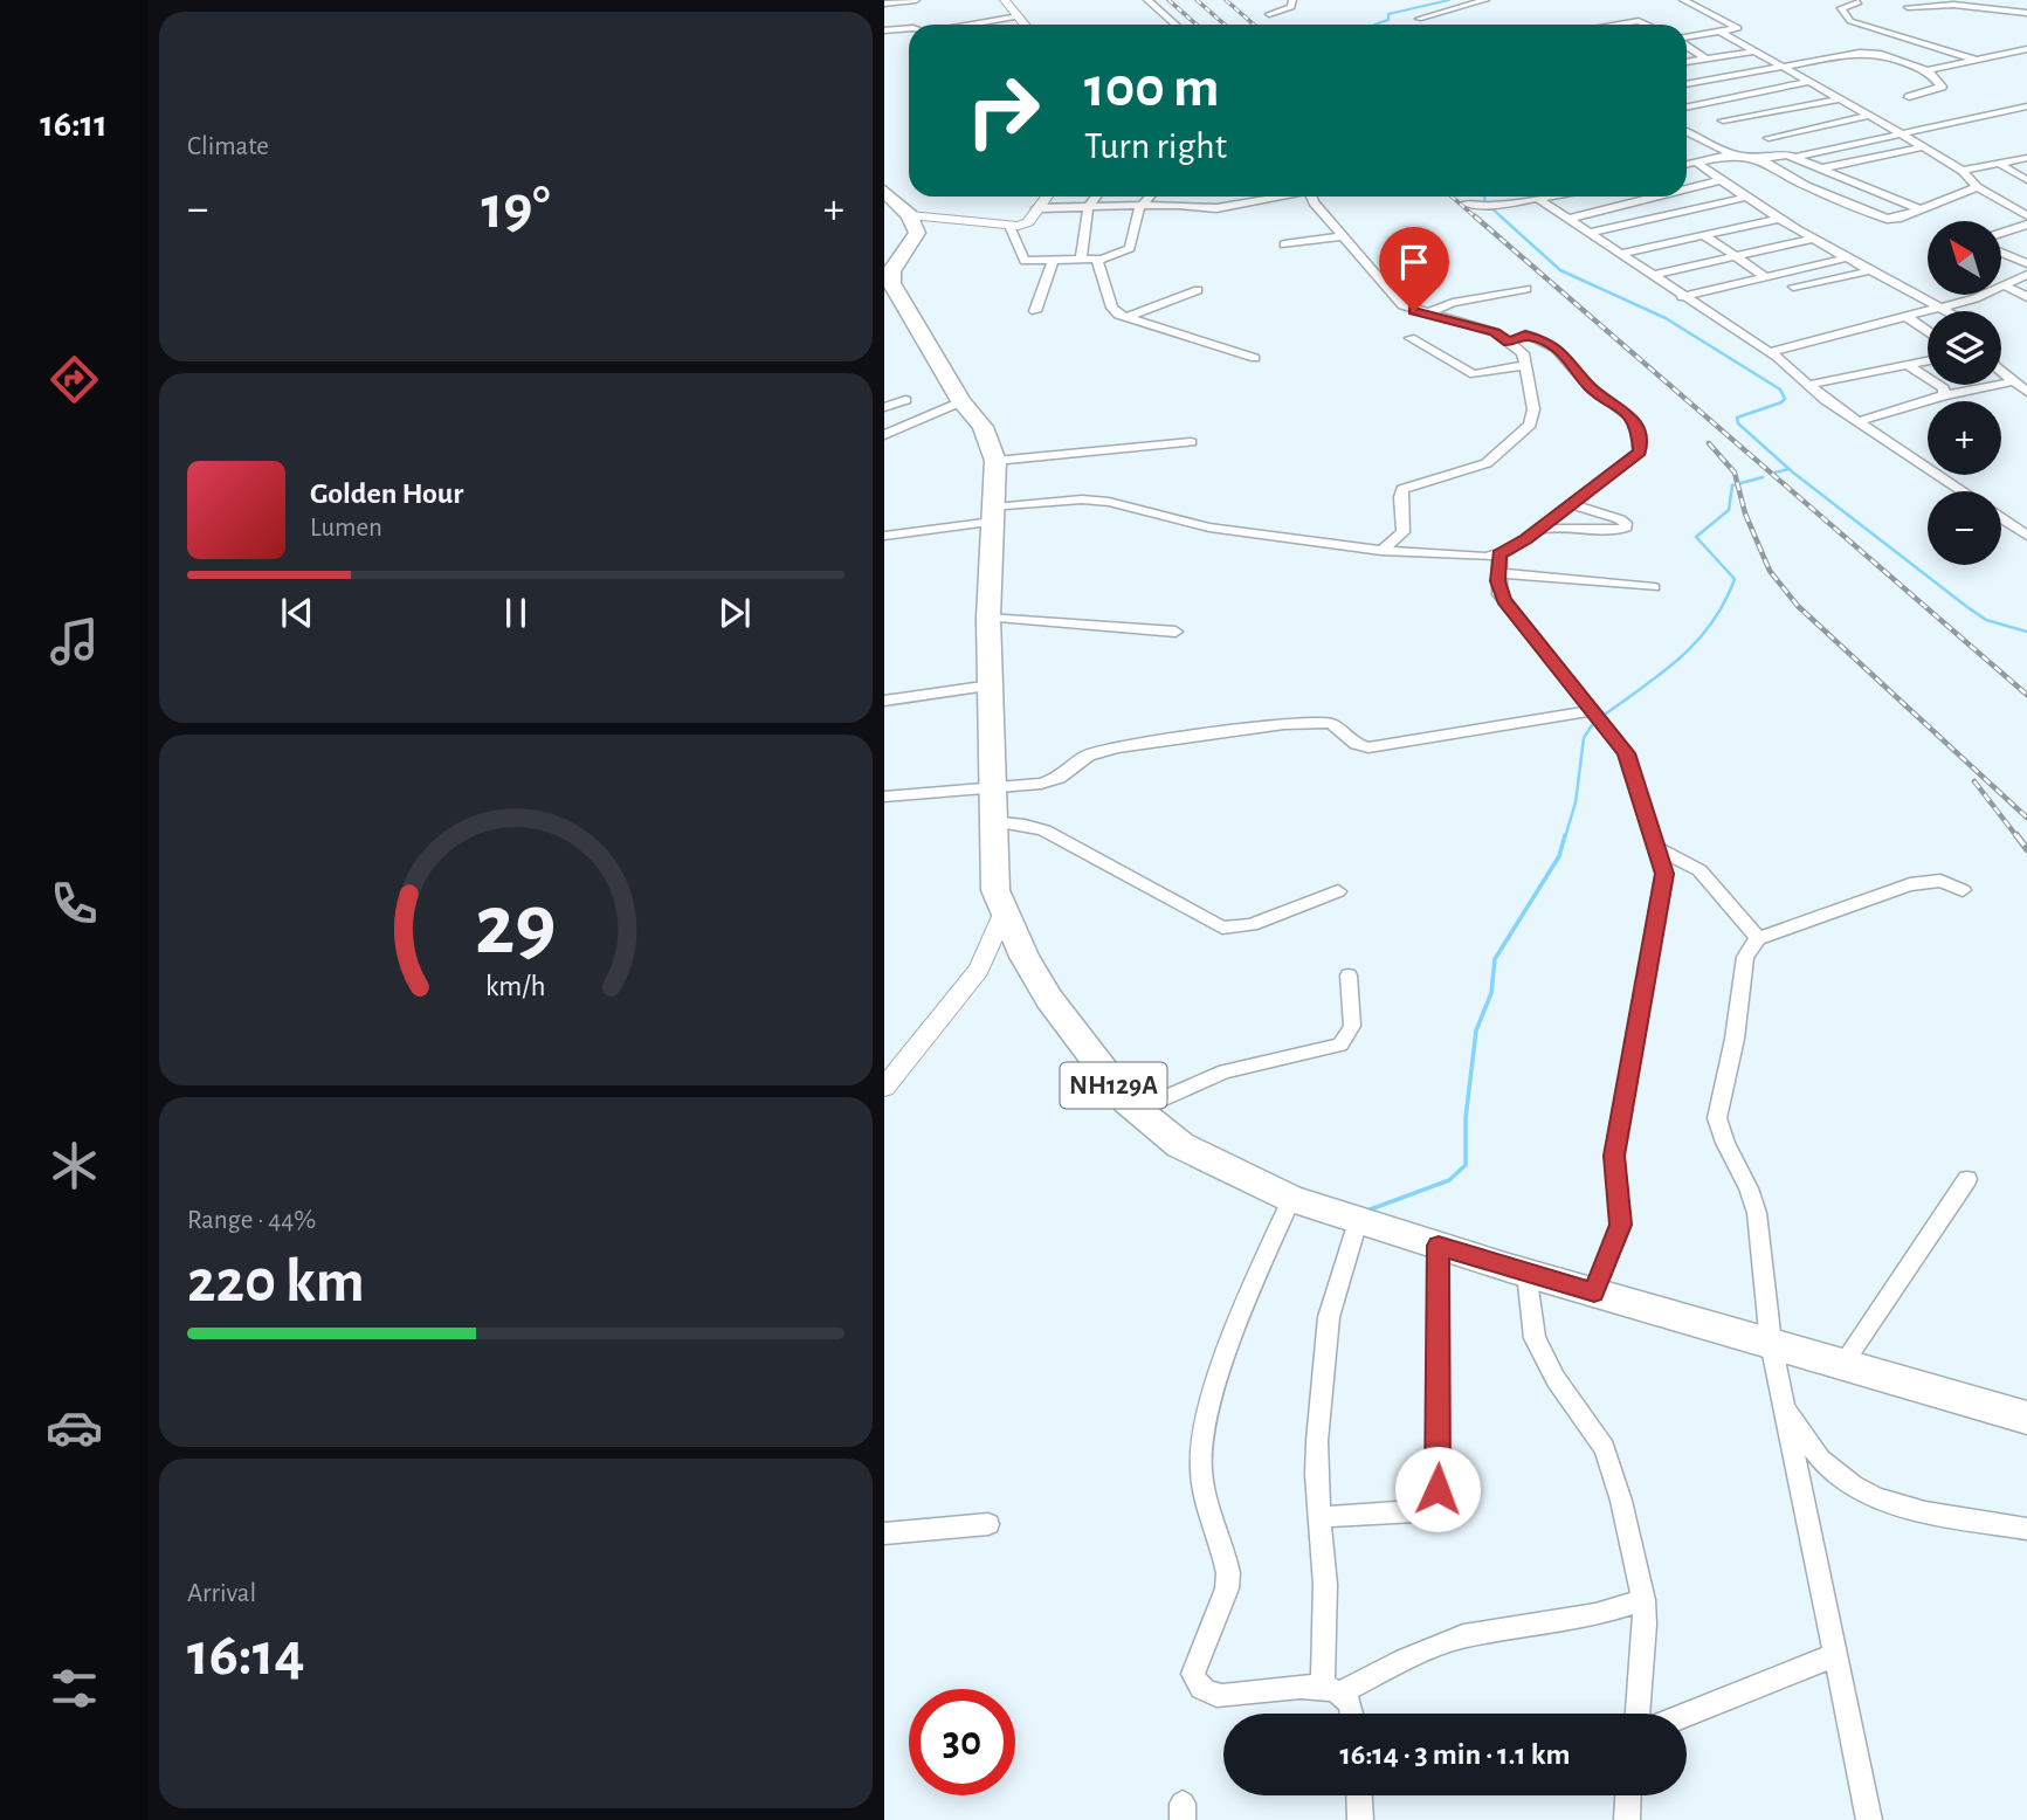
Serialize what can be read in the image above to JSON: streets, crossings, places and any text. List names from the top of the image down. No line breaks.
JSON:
{"streets":{"highway":["NH129A"]},"north":"top left","page":{"tabs":"16:11","tile":["Climate",["Range · 44%","220 km"],["Arrival","16:14"]],"turn":["100 m","Turn right"],"heat":["−","19°","+"],"map_buttons":["+","−"],"song":["Golden Hour","Lumen"],"limit":"30","trip":"16:14 · 3 min · 1.1 km","gauge":["29","km/h"]}}
